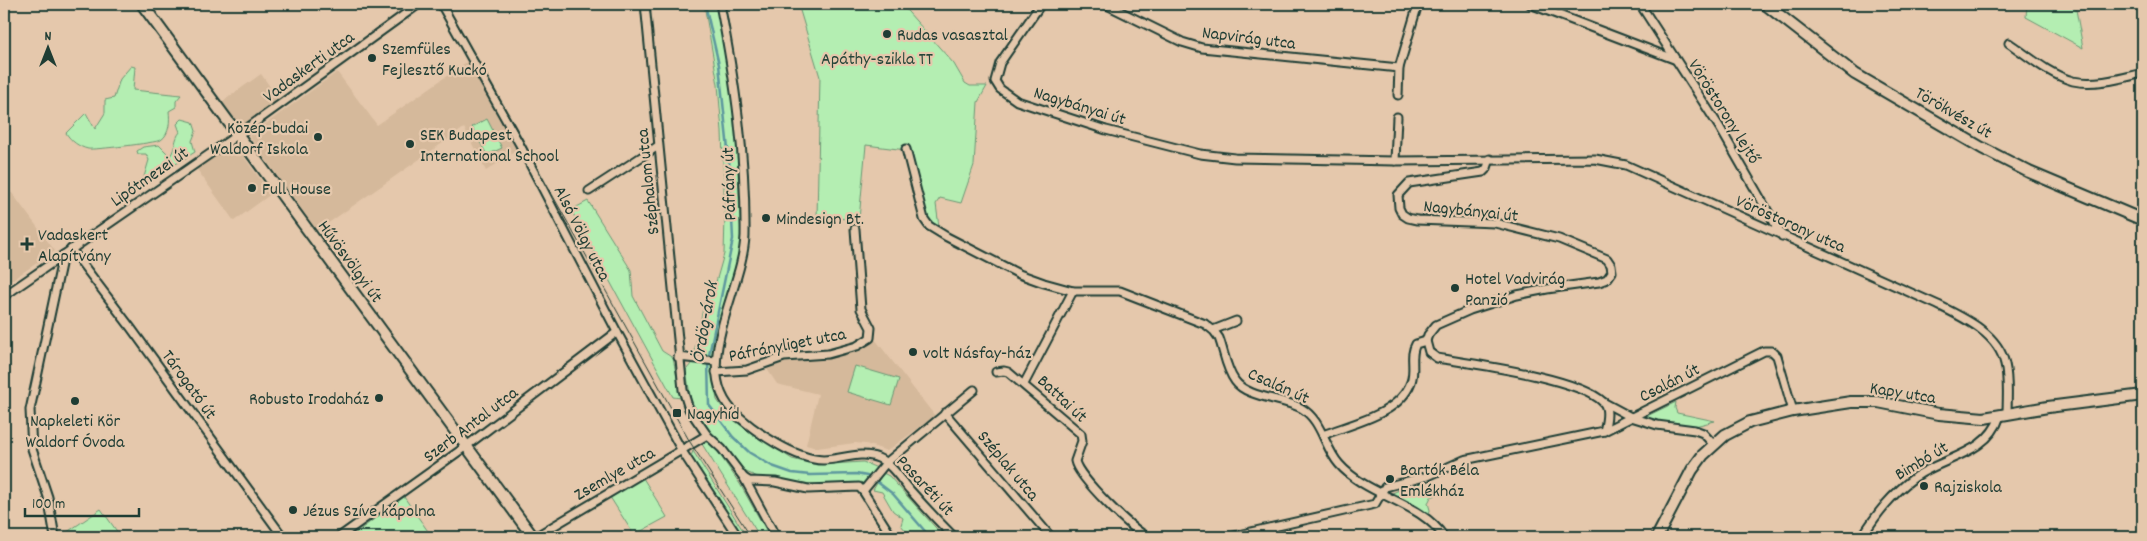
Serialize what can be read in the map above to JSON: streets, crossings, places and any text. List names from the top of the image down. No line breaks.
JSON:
{"streets":{"street":["Napvirág utca","Vadaskerti utca","Nagybányai út","Vöröstorony lejtő","Törökvész út","Lipótmezei út","Széphalom utca","Páfrány út","Vöröstorony utca","Alsó Völgy utca","Hűvösvölgyi út","Páfrányliget utca","Csalán út","Tárogató út","Kapy utca","Battai út","Szerb Antal utca","Bimbó út","Széplak utca","Zsemlye utca","Pasaréti út"]},"crossings":[["Vadaskerti utca","Lipótmezei út"],["Vadaskerti utca","Hűvösvölgyi út"],["Nagybányai út","Vöröstorony utca"],["Vöröstorony lejtő","Vöröstorony utca"],["Lipótmezei út","Hűvösvölgyi út"],["Lipótmezei út","Tárogató út"],["Széphalom utca","Zsemlye utca"],["Páfrány út","Pasaréti út"],["Vöröstorony utca","Kapy utca"],["Vöröstorony utca","Bimbó út"],["Alsó Völgy utca","Szerb Antal utca"],["Alsó Völgy utca","Zsemlye utca"],["Hűvösvölgyi út","Szerb Antal utca"],["Hűvösvölgyi út","Zsemlye utca"],["Páfrányliget utca","Pasaréti út"],["Csalán út","Kapy utca"],["Kapy utca","Bimbó út"]],"water":["Ördög-árok"],"parks":["Apáthy-szikla TT"],"places":{"other":["Rudas vasasztal","Szemfüles Fejlesztő Kuckó","Közép-budai Waldorf Iskola","SEK Budapest International School","Full House","Mindesign Bt.","Hotel Vadvirág Panzió","volt Násfay-ház","Robusto Irodaház","Napkeleti Kör Waldorf Óvoda","Bartók Béla Emlékház","Rajziskola","Jézus Szíve kápolna"],"health":["Vadaskert Alapítvány"],"transit":["Nagyhíd"]},"scale_bar":"100 m","north":"top"}
